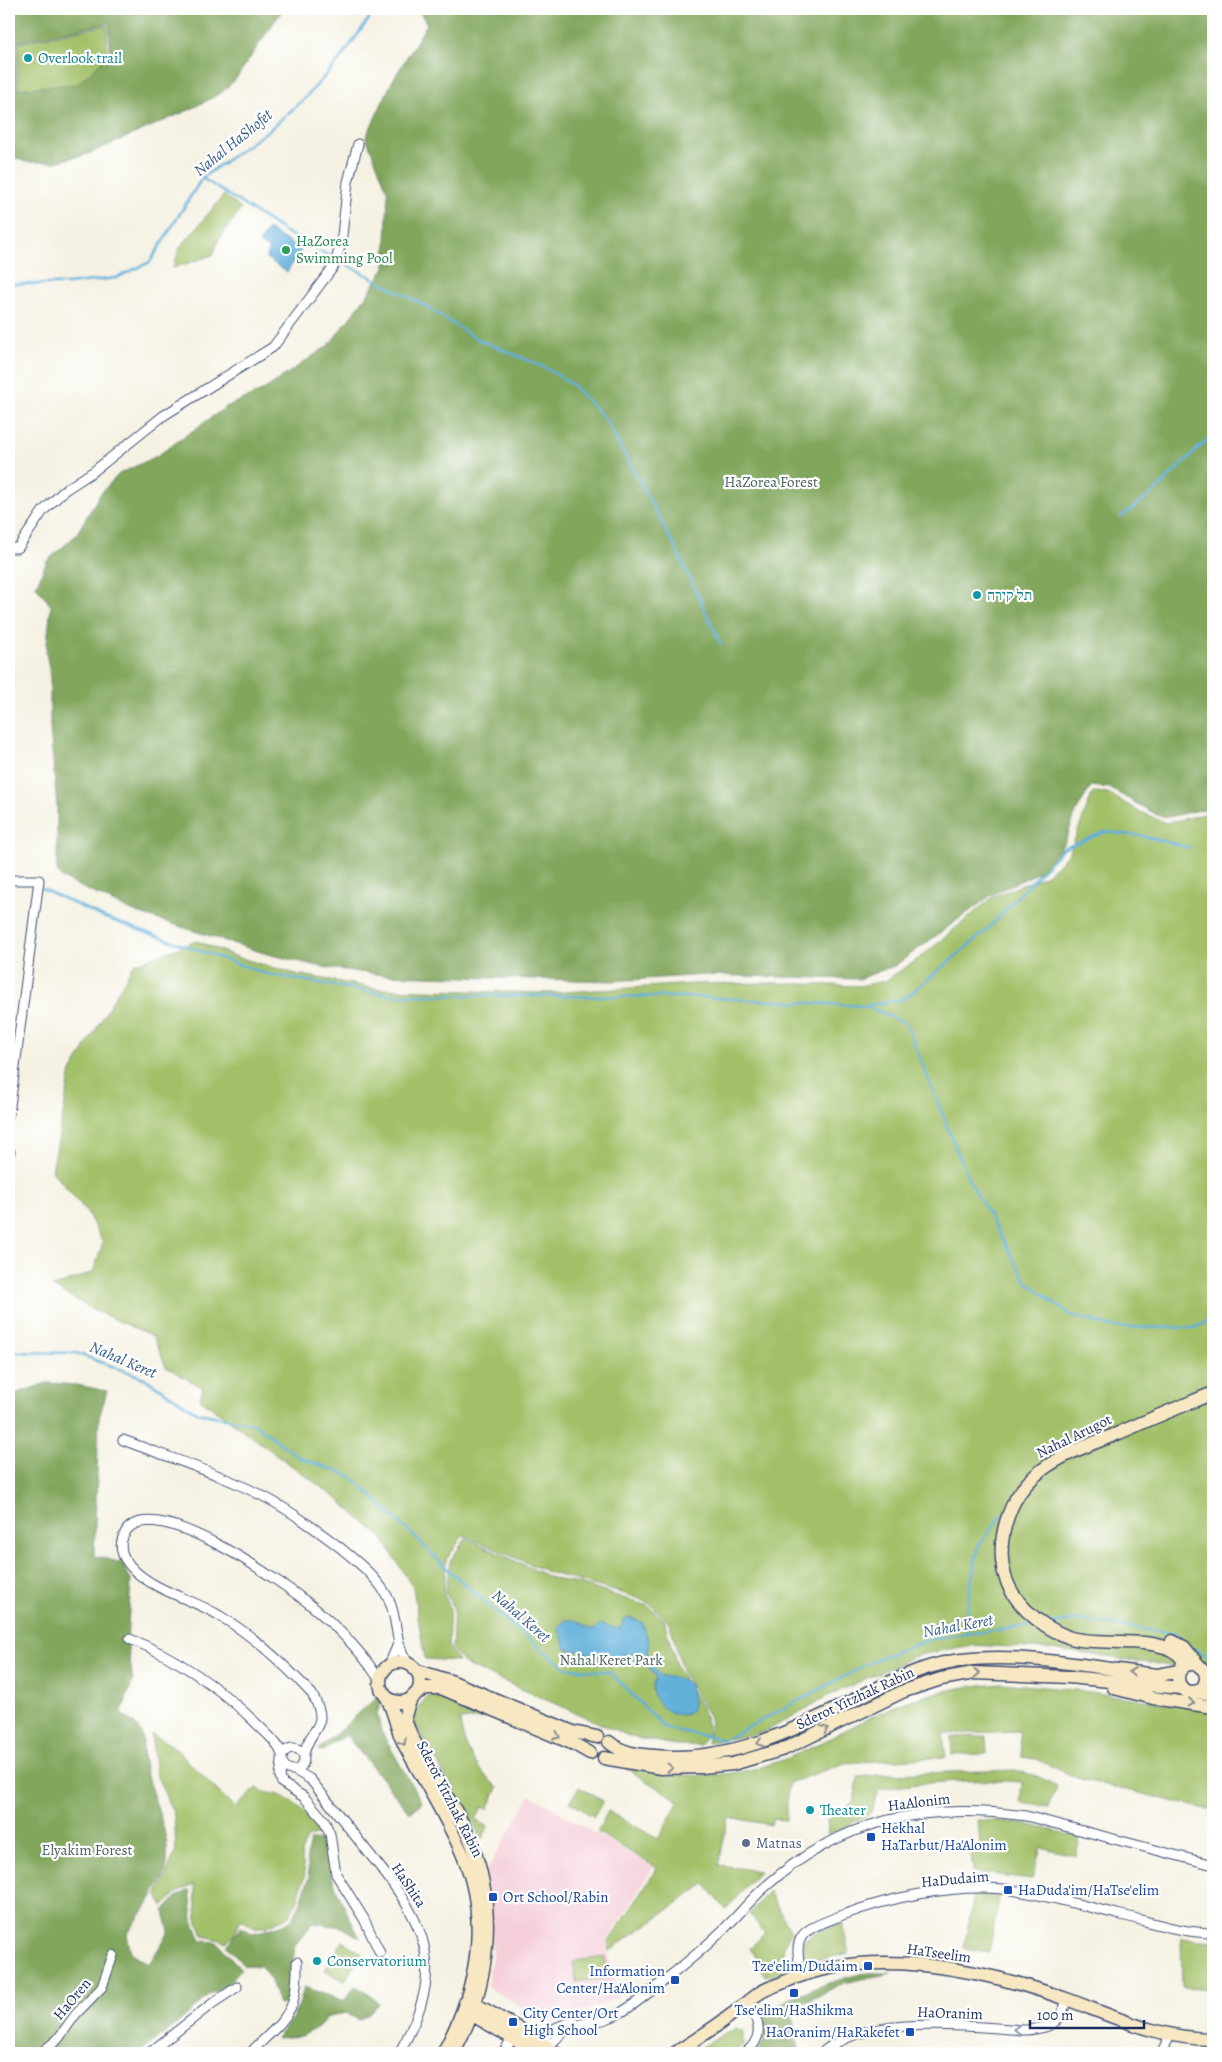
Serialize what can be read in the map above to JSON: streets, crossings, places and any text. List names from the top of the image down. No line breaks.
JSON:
{"streets":{"main road":["Nahal Arugot","Sderot Yitzhak Rabin","HaTseelim"],"street":["HaAlonim","HaDudaim","HaShita","HaOren","HaOranim"]},"crossings":[["Nahal Arugot","Sderot Yitzhak Rabin"],["HaDudaim","HaTseelim"],["HaTseelim","HaOranim"]],"one_way":["HaOranim"],"water":["Nahal HaShofet","Nahal Keret"],"parks":["HaZorea Forest","Nahal Keret Park","Elyakim Forest"],"places":{"other":["Overlook trail","HaZorea Swimming Pool","תל קירה","Theater","Matnas","Conservatorium"],"transit":["Hekhal HaTarbut/Ha'Alonim","HaDuda'im/HaTse'elim","Ort School/Rabin","Tze'elim/Dudaim","Information Center/Ha'Alonim","Tse'elim/HaShikma","City Center/Ort High School","HaOranim/HaRakefet"]},"scale_bar":"100 m"}
